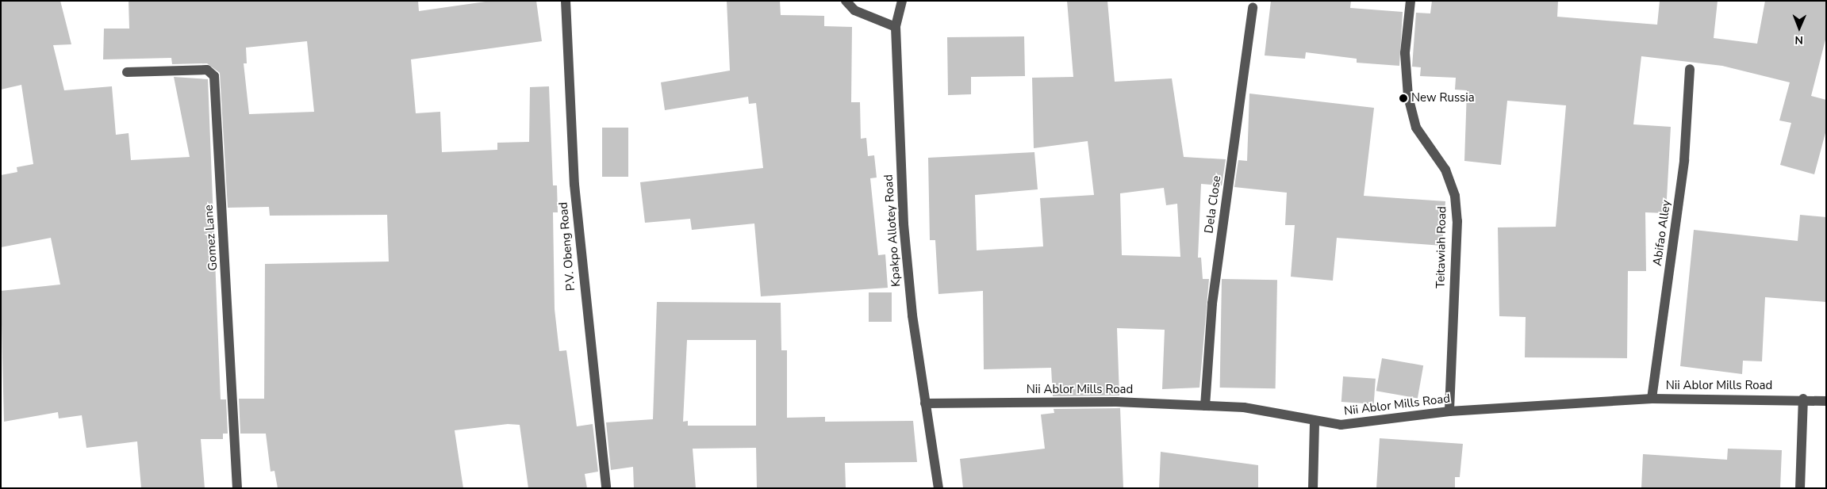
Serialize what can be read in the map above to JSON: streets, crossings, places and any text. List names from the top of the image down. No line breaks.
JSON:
{"streets":{"street":["Dela Close","Kpakpo Allotey Road","Abifao Alley","Gomez Lane","P.V. Obeng Road","Teitawiah Road","Nii Ablor Mills Road"]},"crossings":[["Dela Close","Nii Ablor Mills Road"],["Kpakpo Allotey Road","Nii Ablor Mills Road"],["Abifao Alley","Nii Ablor Mills Road"],["Teitawiah Road","Nii Ablor Mills Road"]],"places":["New Russia"],"north":"bottom"}
